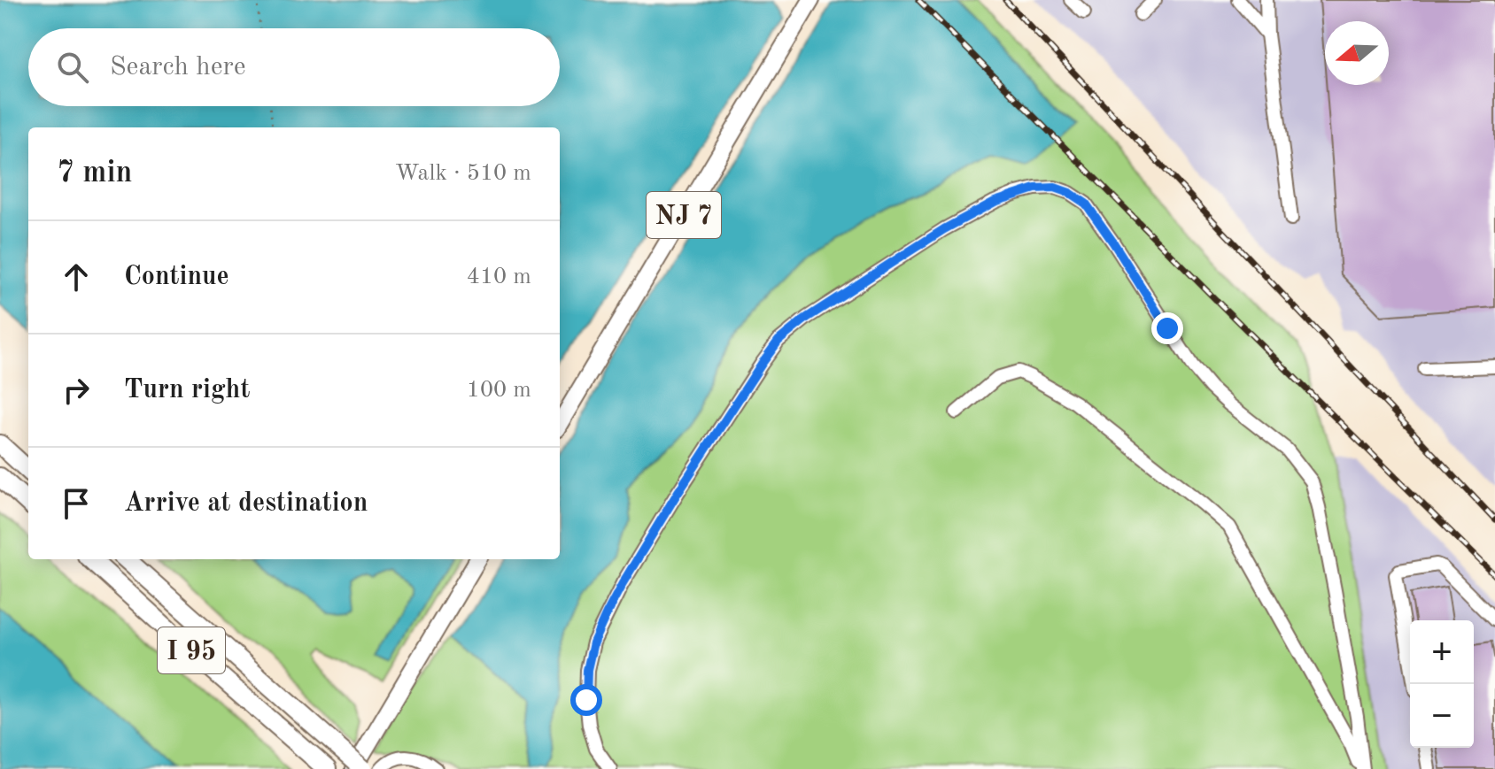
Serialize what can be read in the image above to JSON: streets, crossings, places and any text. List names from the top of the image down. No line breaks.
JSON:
{"streets":{"highway":["I 95"],"main road":["NJ 7"]},"north":"left","page":{"search":"Search here","heading":["7 min","Walk · 510 m"],"list":[["Continue","410 m"],["Turn right","100 m"],"Arrive at destination"],"map_buttons":["+","−"]}}
